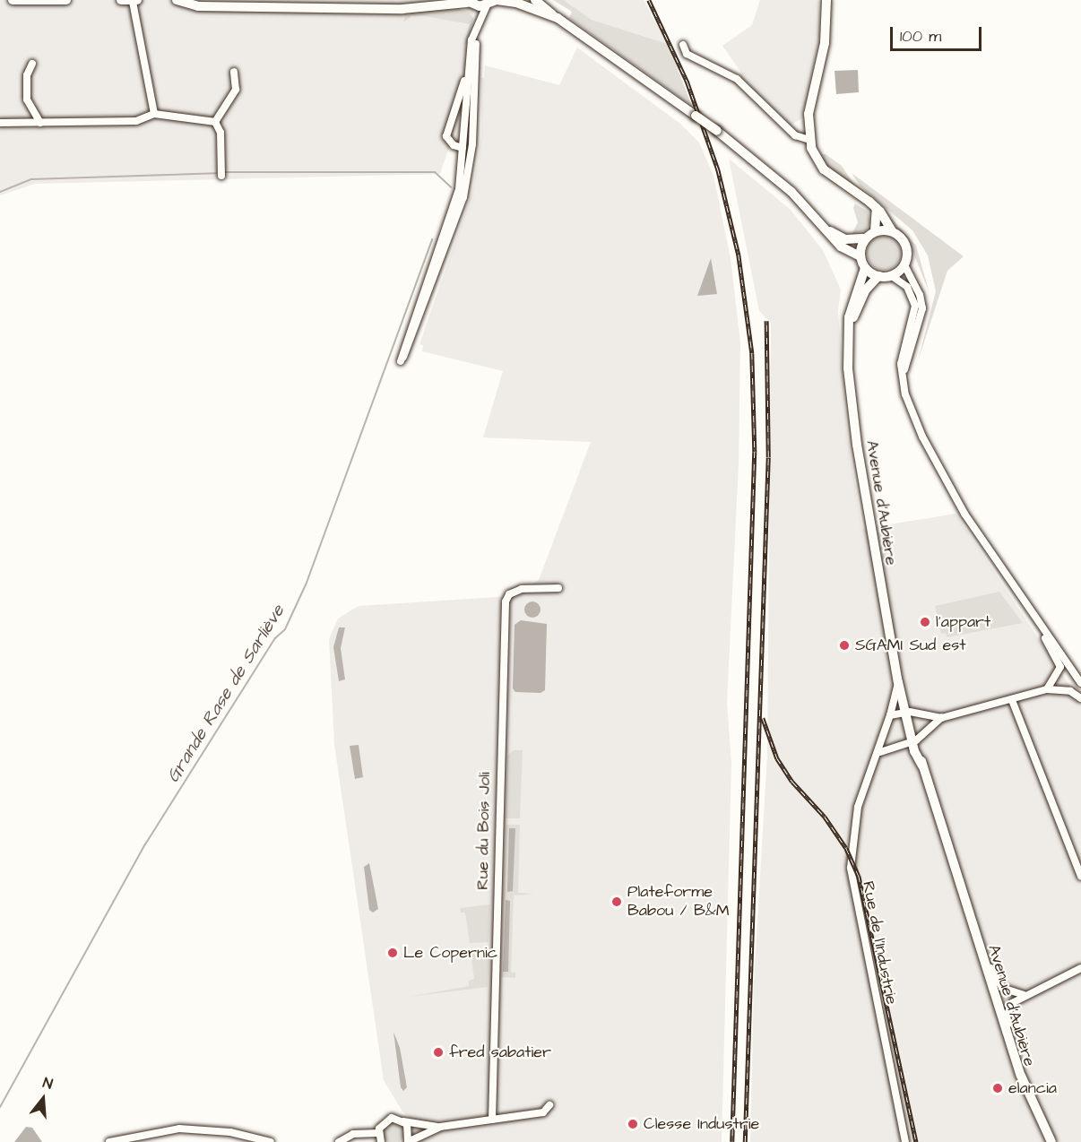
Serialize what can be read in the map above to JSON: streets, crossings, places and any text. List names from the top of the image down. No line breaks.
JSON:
{"streets":{"main road":["Avenue d'Aubière"],"street":["Rue du Bois Joli","Rue de l'Industrie"]},"crossings":[["Avenue d'Aubière","Rue de l'Industrie"]],"water":["Grande Rase de Sarliève"],"places":["l'appart","SGAMI Sud est","Plateforme Babou / B&M","Le Copernic","fred sabatier","elancia","Clesse Industrie"],"scale_bar":"100 m","north":"top"}
